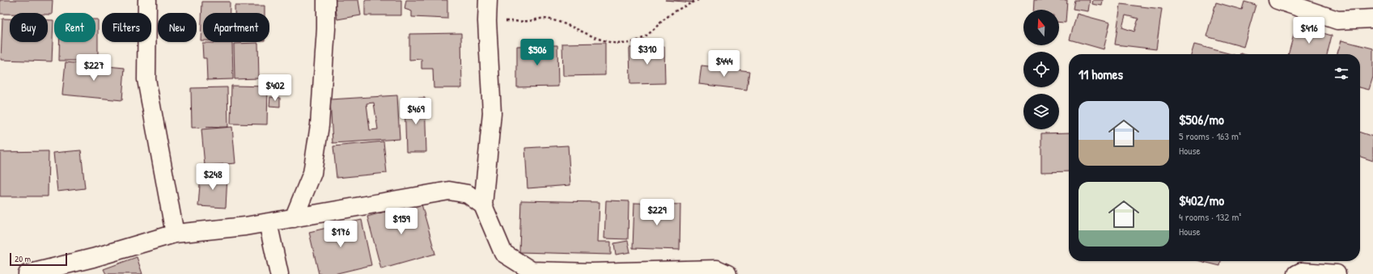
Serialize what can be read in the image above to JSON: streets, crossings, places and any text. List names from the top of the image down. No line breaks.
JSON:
{"scale_bar":"20 m","north":"top","page":{"chip":["Buy","Rent","Filters","New","Apartment"],"price":["$416","$310","$506","$444","$227","$402","$469","$248","$229","$159","$176"],"heading":"11 homes","list":[{"name":"$506/mo","note":"5 rooms · 163 m² · House"},{"name":"$402/mo","note":"4 rooms · 132 m² · House"}],"scale":"20 m"}}
